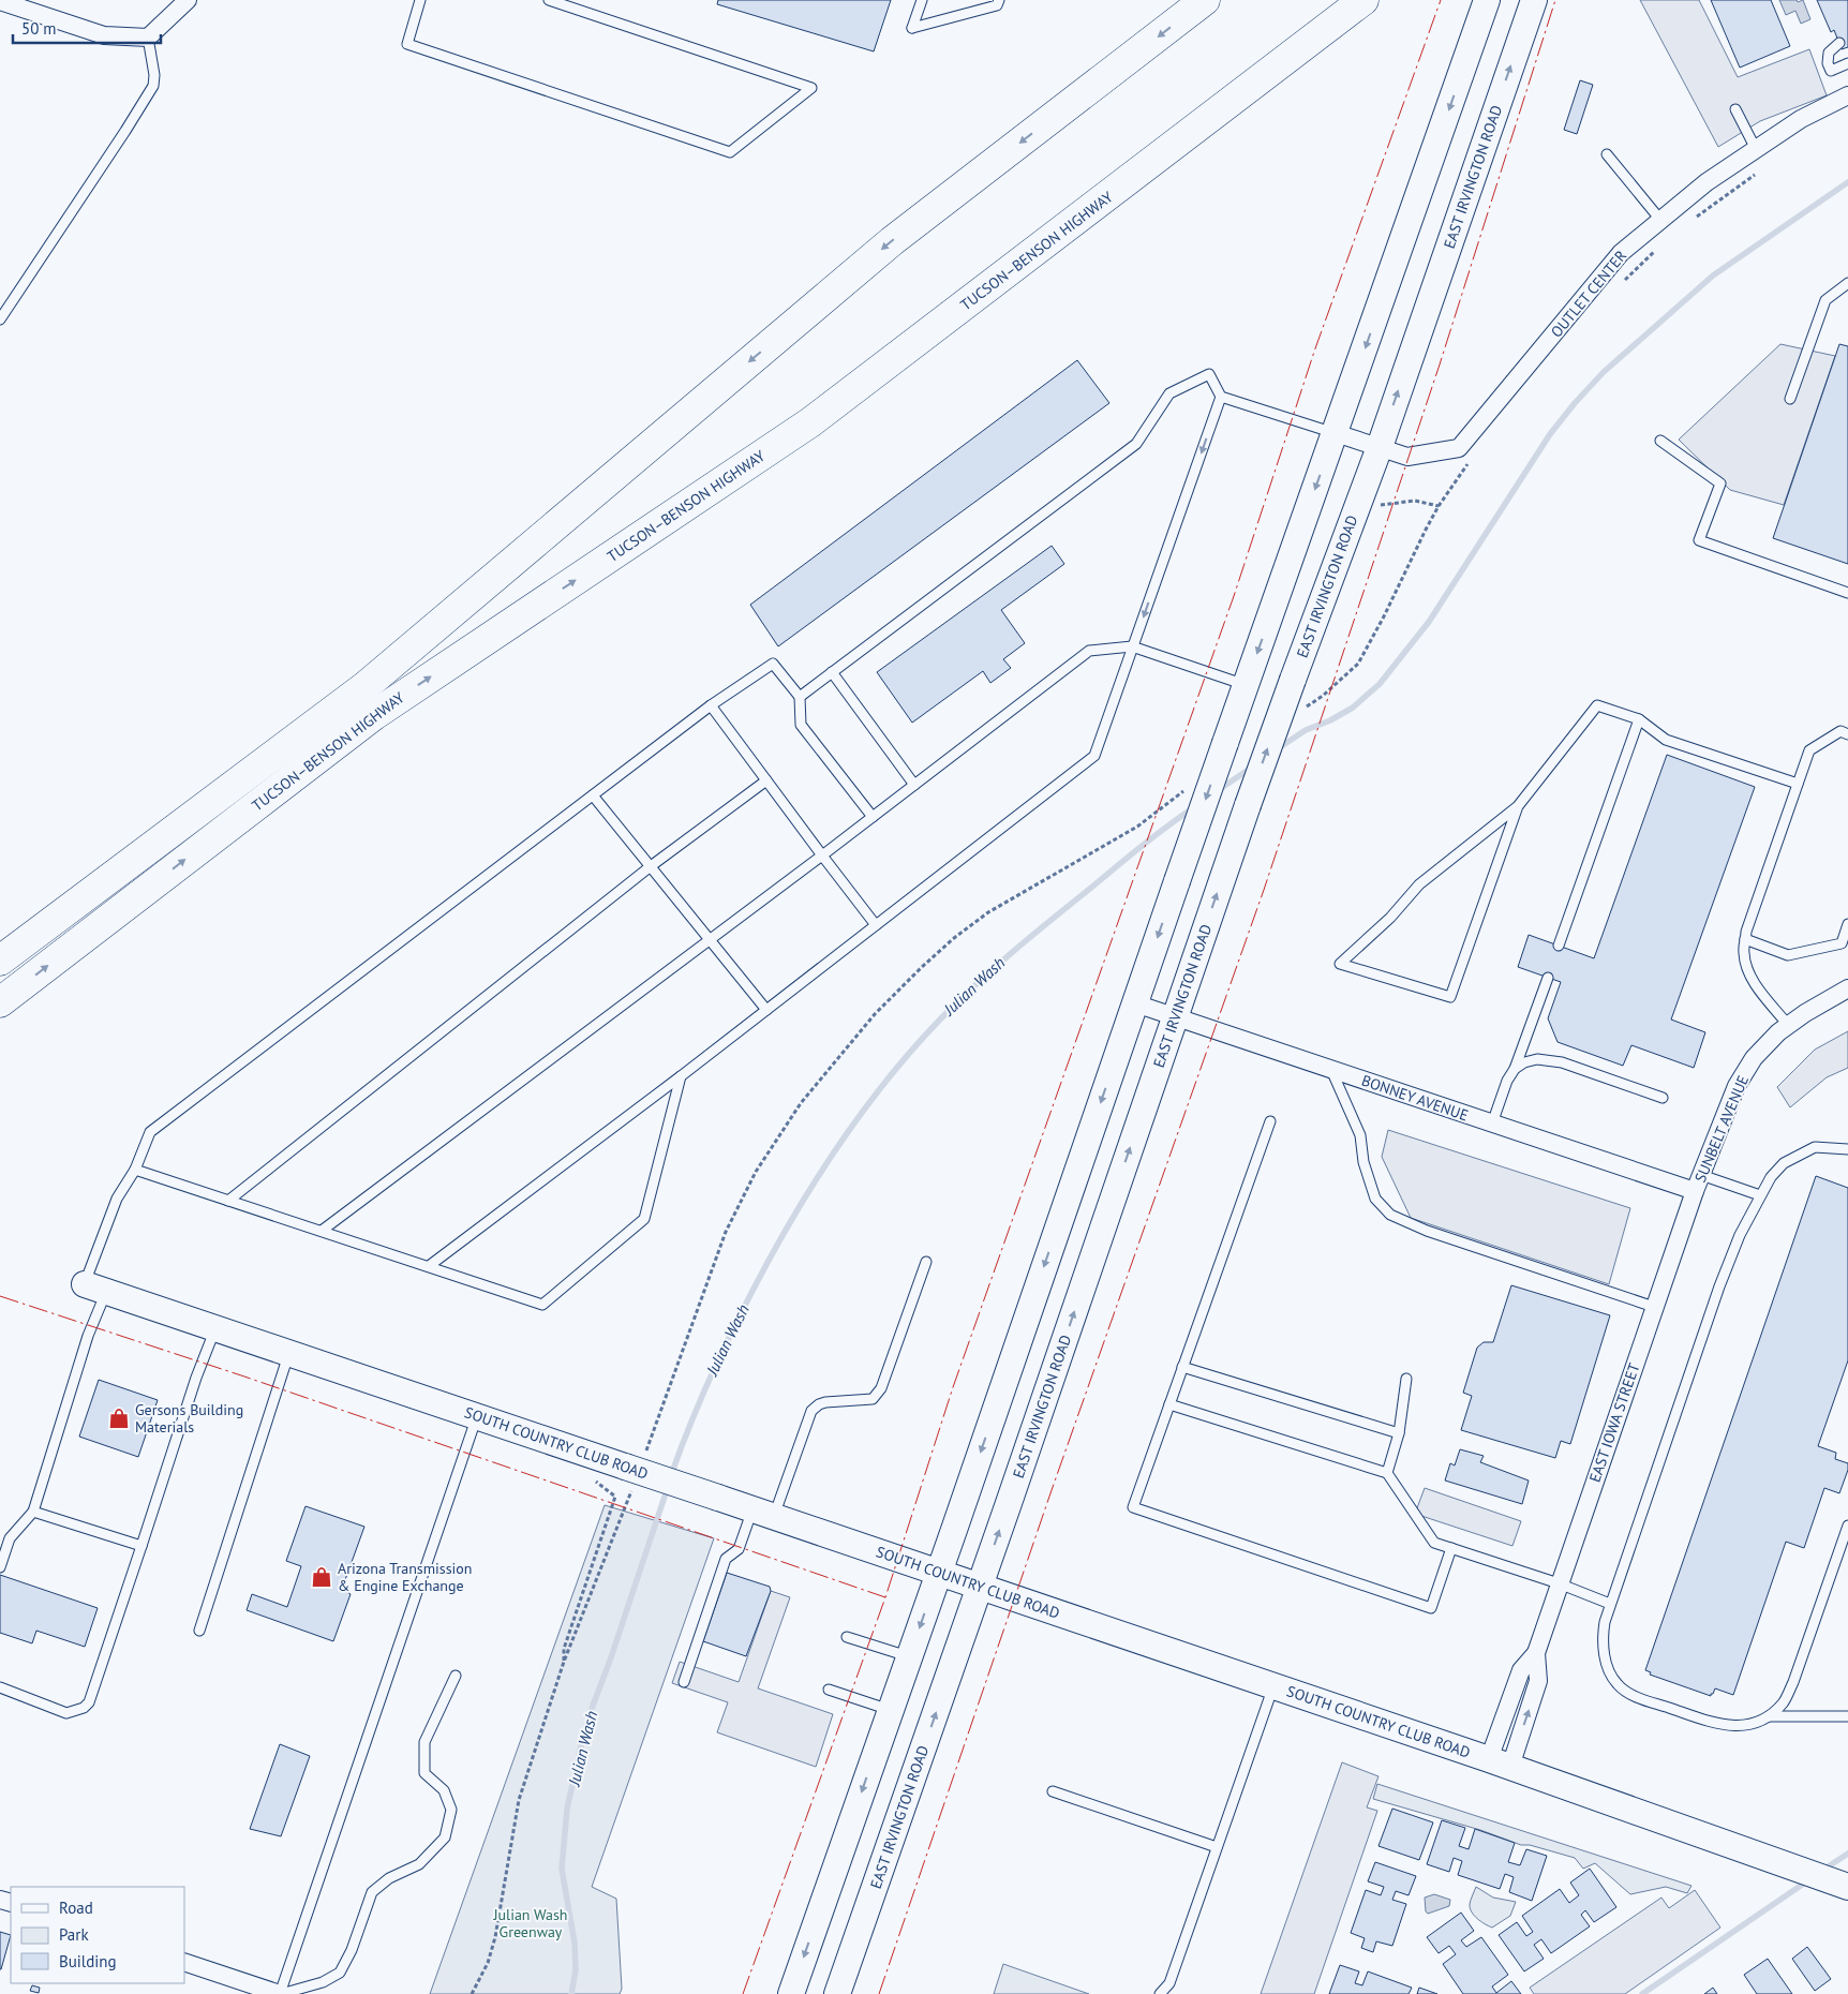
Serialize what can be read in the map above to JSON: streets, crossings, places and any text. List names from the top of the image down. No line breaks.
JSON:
{"streets":{"highway":["TUCSON–BENSON HIGHWAY"],"main road":["EAST IRVINGTON ROAD","SOUTH COUNTRY CLUB ROAD"],"street":["OUTLET CENTER","BONNEY AVENUE","SUNBELT AVENUE","EAST IOWA STREET"]},"crossings":[["EAST IRVINGTON ROAD","OUTLET CENTER"],["EAST IRVINGTON ROAD","BONNEY AVENUE"],["EAST IRVINGTON ROAD","SOUTH COUNTRY CLUB ROAD"],["BONNEY AVENUE","SUNBELT AVENUE"],["BONNEY AVENUE","EAST IOWA STREET"],["SUNBELT AVENUE","EAST IOWA STREET"],["EAST IOWA STREET","SOUTH COUNTRY CLUB ROAD"]],"water":["Julian Wash"],"parks":["Julian Wash Greenway"],"places":{"shop":["Gersons Building Materials","Arizona Transmission & Engine Exchange"]},"legend":["Road","Park","Building"],"scale_bar":"50 m"}
